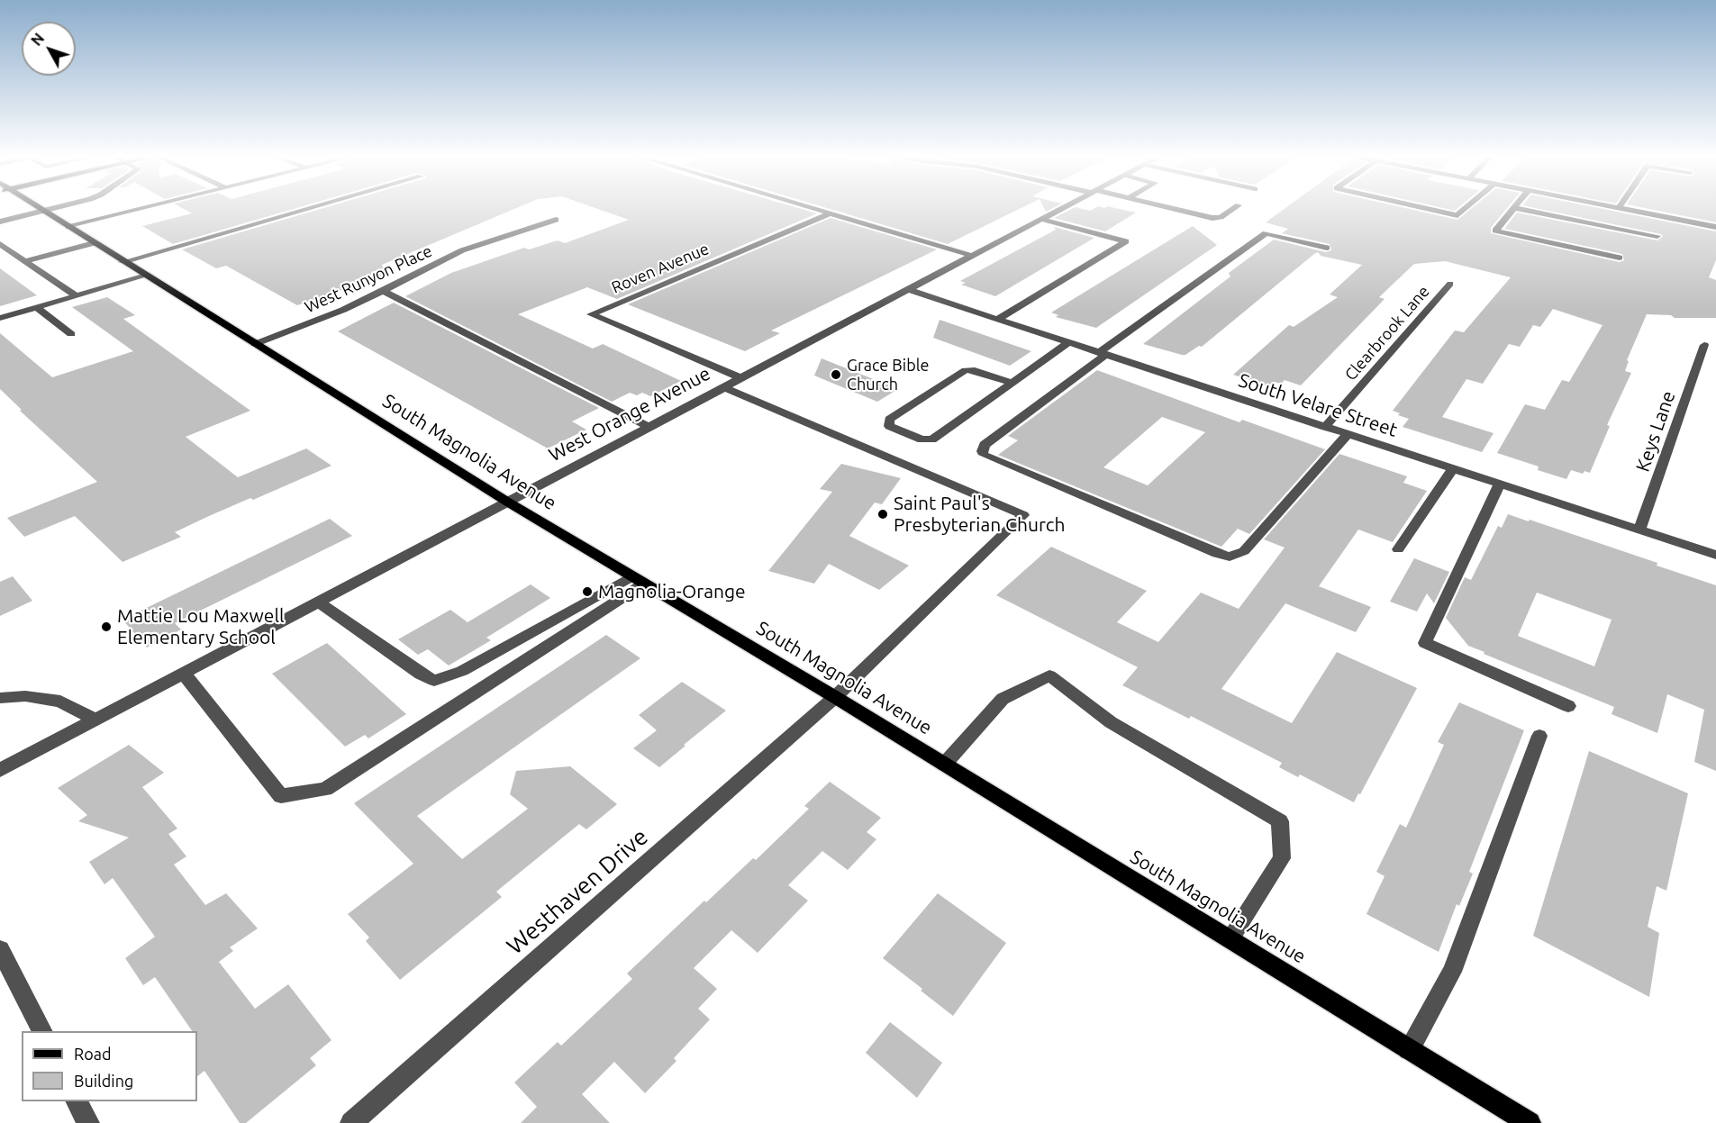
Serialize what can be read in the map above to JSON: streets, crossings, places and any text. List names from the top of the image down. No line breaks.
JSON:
{"streets":{"main road":["South Magnolia Avenue"],"street":["Roven Avenue","West Runyon Place","Clearbrook Lane","South Velare Street","West Orange Avenue","Keys Lane","Westhaven Drive"]},"crossings":[["Roven Avenue","West Orange Avenue"],["West Runyon Place","South Magnolia Avenue"],["Clearbrook Lane","South Velare Street"],["South Velare Street","West Orange Avenue"],["South Velare Street","Keys Lane"],["West Orange Avenue","South Magnolia Avenue"],["West Orange Avenue","Westhaven Drive"],["South Magnolia Avenue","Westhaven Drive"]],"places":["Grace Bible Church","Saint Paul's Presbyterian Church","Magnolia-Orange","Mattie Lou Maxwell Elementary School"],"legend":["Road","Building"],"north":"top left"}
